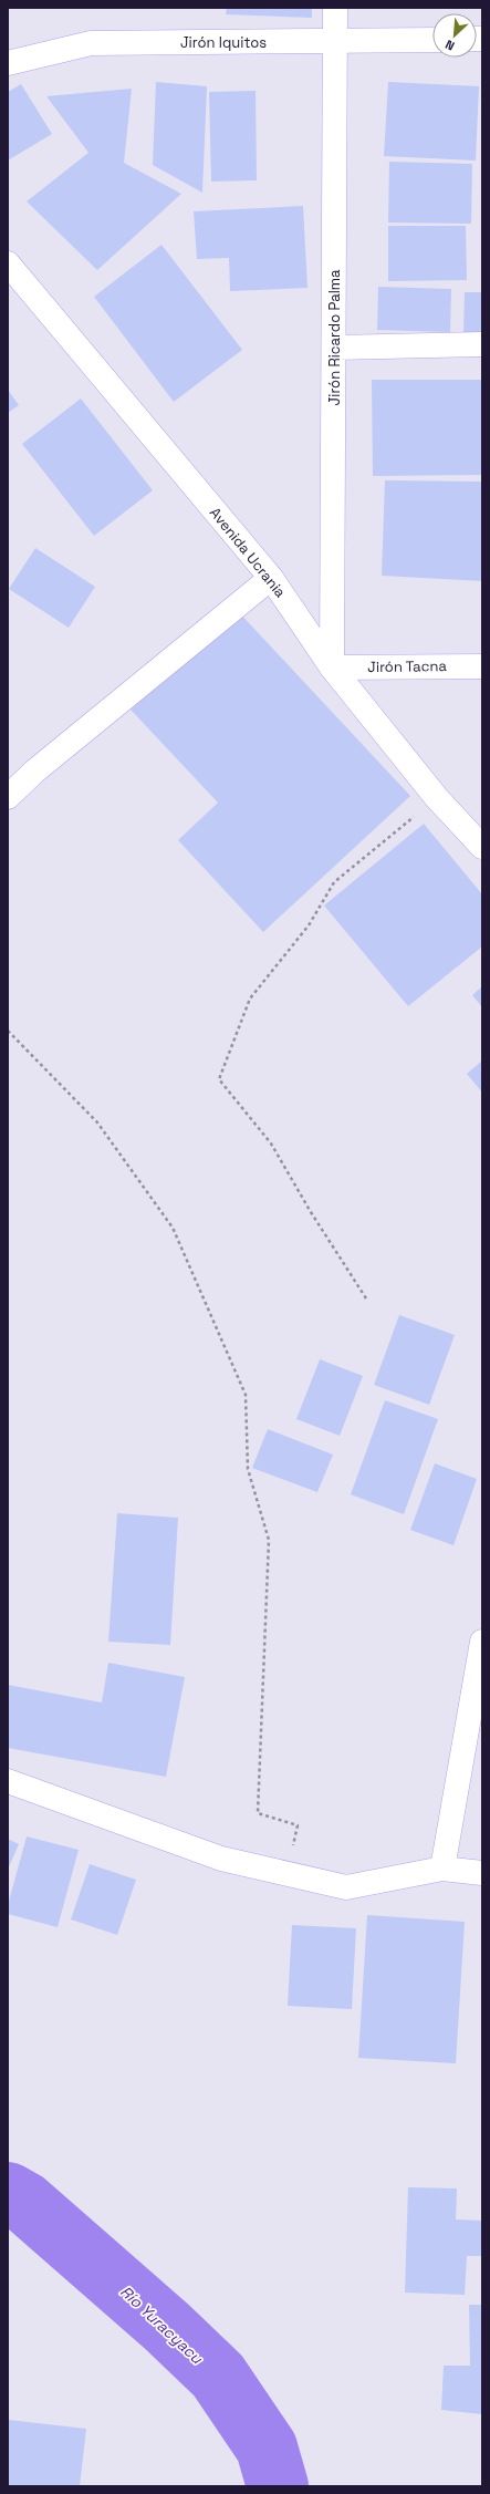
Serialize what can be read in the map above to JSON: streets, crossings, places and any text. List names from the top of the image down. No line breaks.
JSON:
{"streets":{"street":["Jirón Iquitos","Jirón Ricardo Palma","Avenida Ucrania","Jirón Tacna"]},"crossings":[["Jirón Iquitos","Jirón Ricardo Palma"],["Jirón Ricardo Palma","Avenida Ucrania"],["Jirón Ricardo Palma","Jirón Tacna"],["Avenida Ucrania","Jirón Tacna"]],"water":["Río Yuracyacu"],"north":"bottom left"}
